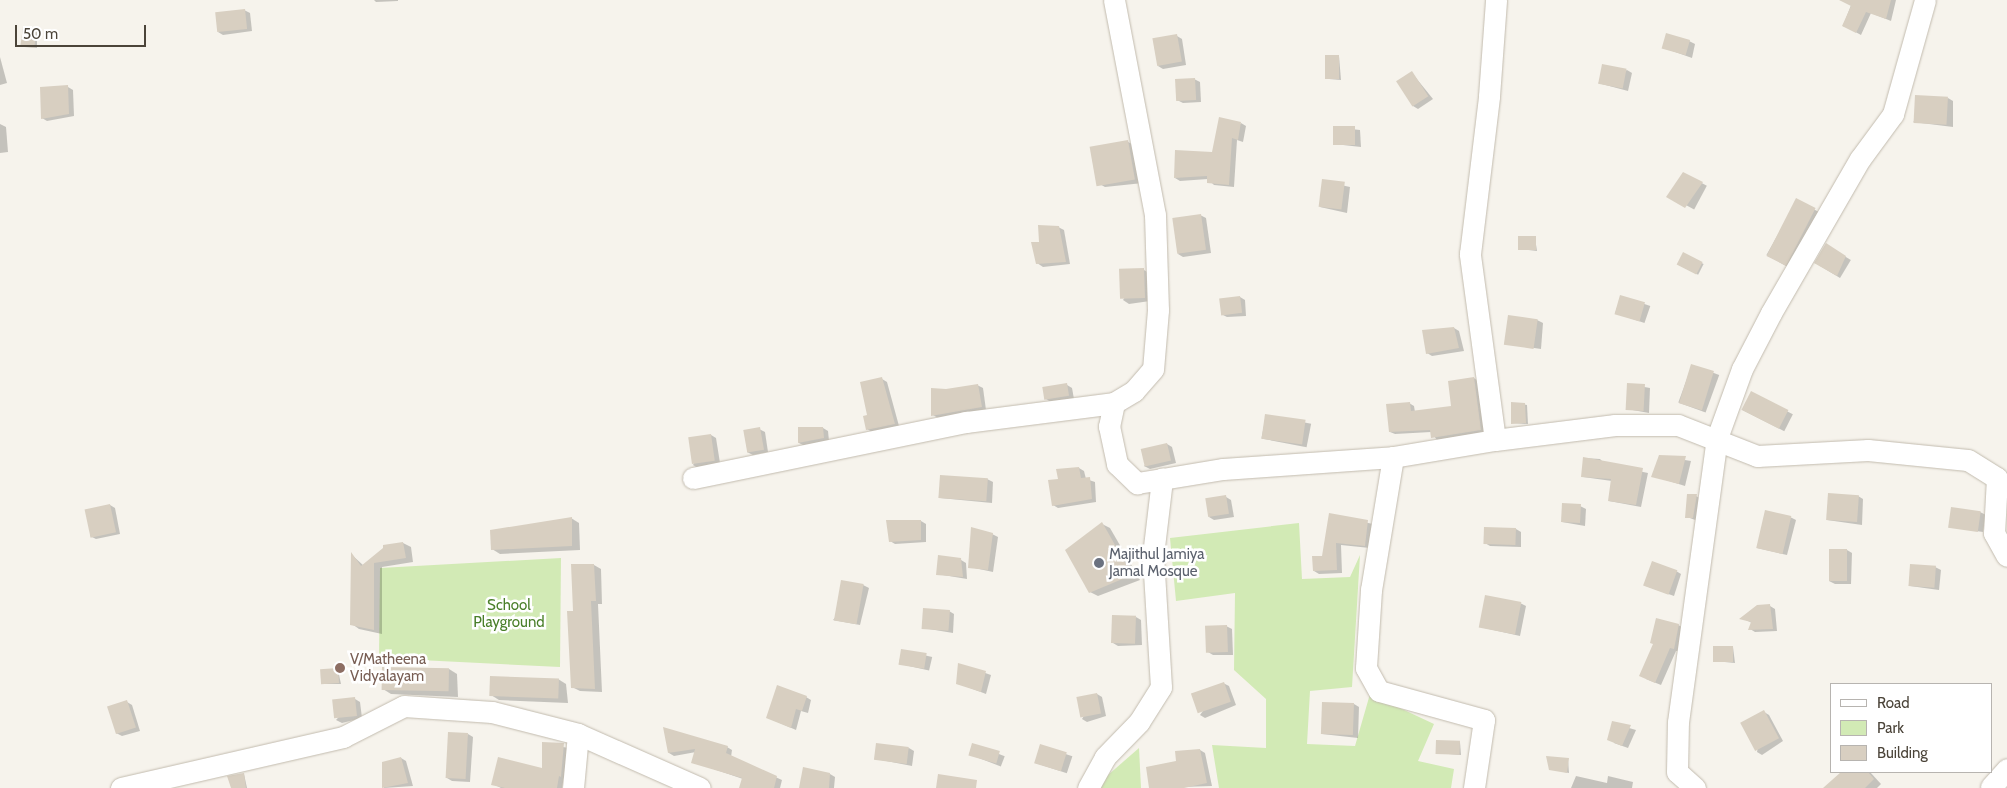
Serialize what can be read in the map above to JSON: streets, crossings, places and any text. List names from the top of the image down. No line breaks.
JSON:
{"parks":["School Playground"],"places":["Majithul Jamiya Jamal Mosque","V/Matheena Vidyalayam"],"legend":["Road","Park","Building"],"scale_bar":"50 m"}
